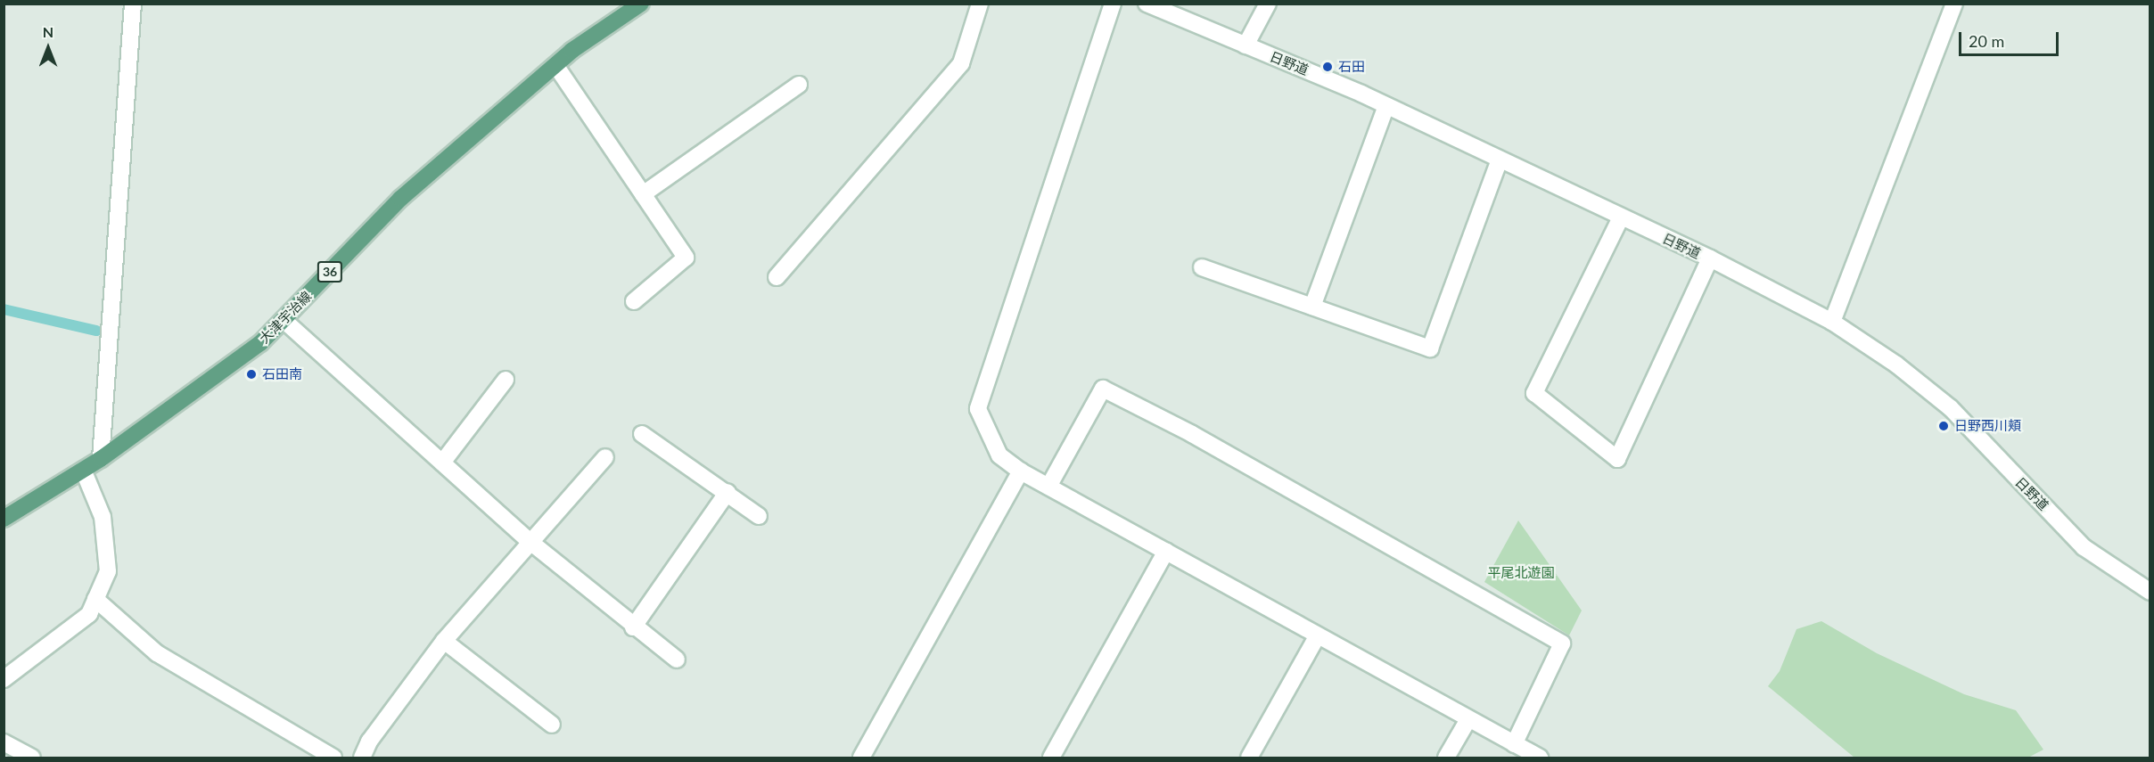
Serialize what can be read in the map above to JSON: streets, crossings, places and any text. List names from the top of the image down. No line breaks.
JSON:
{"streets":{"main road":["36","大津宇治線"],"street":["日野道"]},"parks":["平尾北遊園"],"places":["石田","石田南","日野西川頬"],"scale_bar":"20 m","north":"top"}
